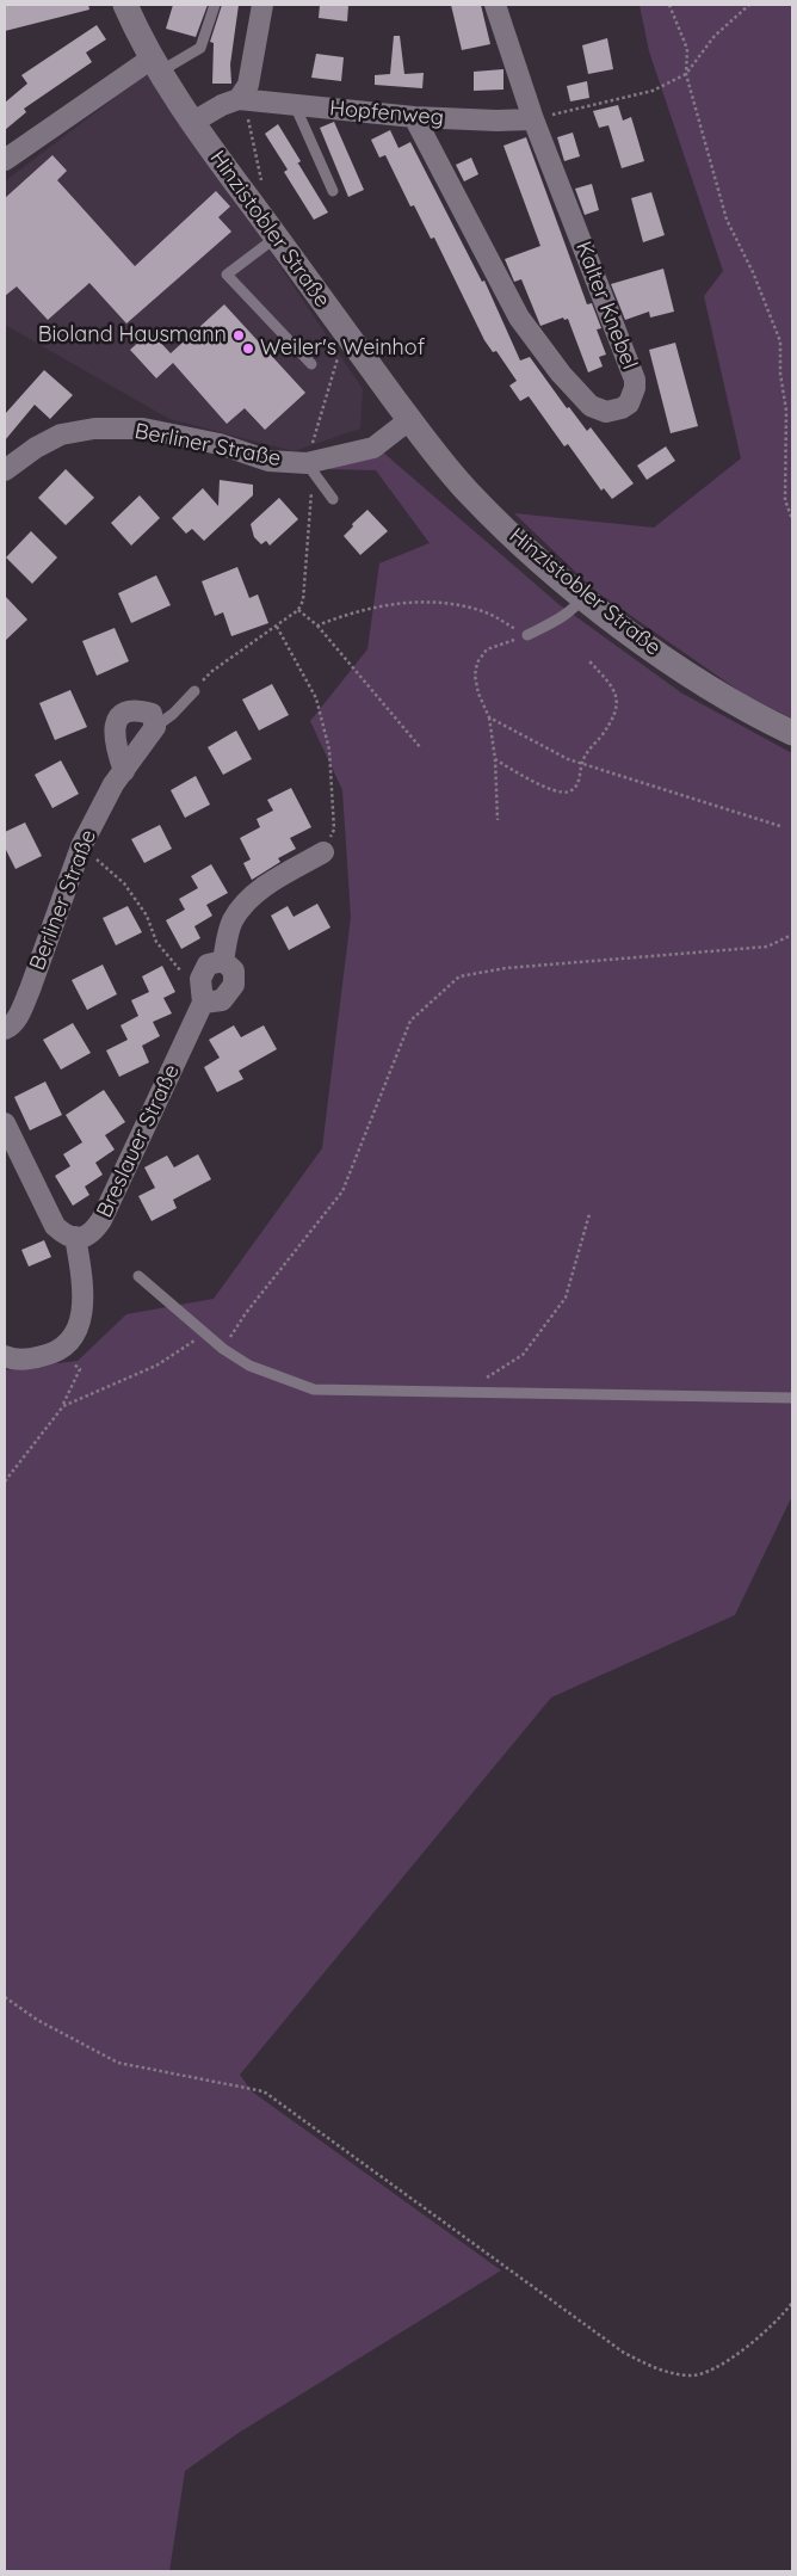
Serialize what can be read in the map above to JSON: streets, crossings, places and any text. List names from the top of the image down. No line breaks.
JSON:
{"streets":{"street":["Hopfenweg","Hinzistobler Straße","Kalter Knebel","Berliner Straße","Breslauer Straße"]},"crossings":[["Hopfenweg","Kalter Knebel"],["Hinzistobler Straße","Berliner Straße"]],"places":["Bioland Hausmann","Weiler's Weinhof"]}
